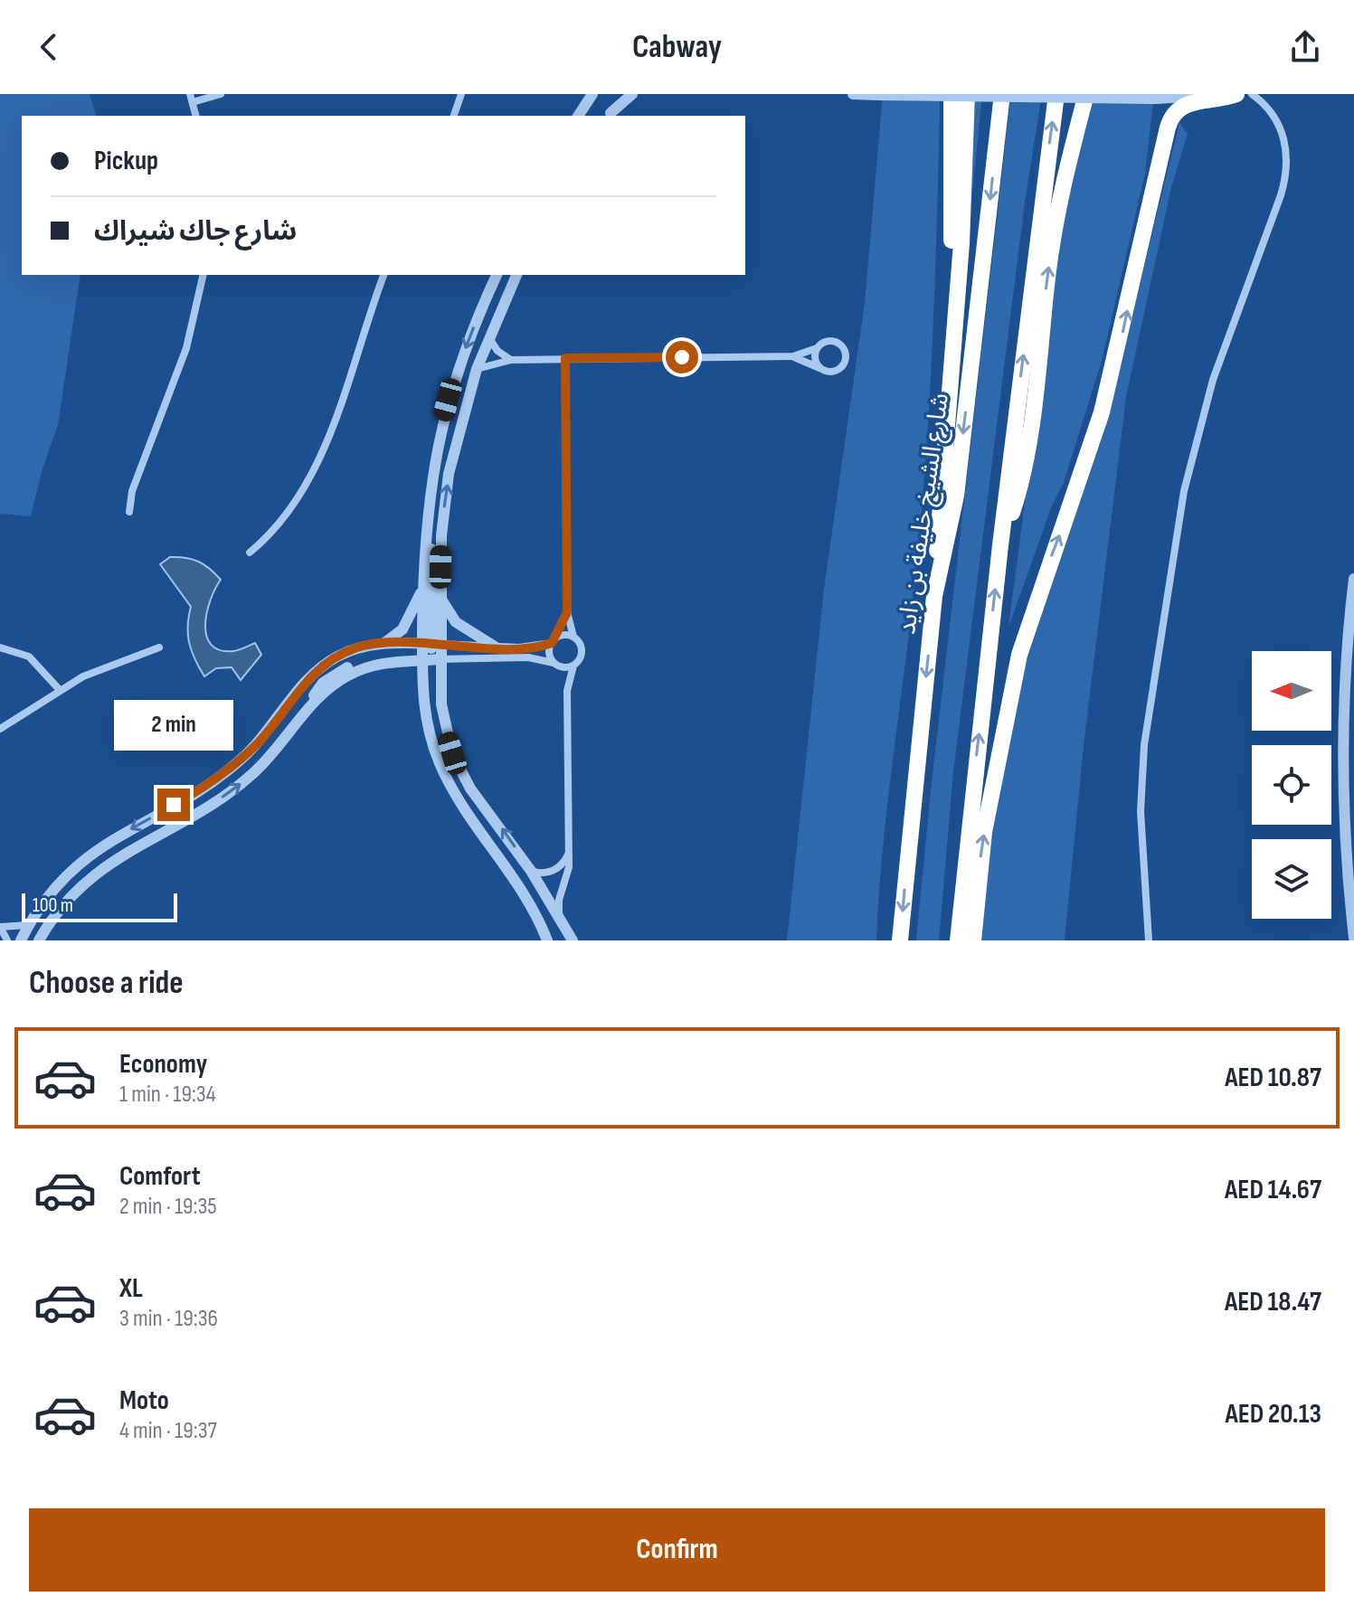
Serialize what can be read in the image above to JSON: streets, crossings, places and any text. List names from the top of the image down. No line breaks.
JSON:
{"streets":{"highway":["شارع الشيخ خليفة بن زايد"]},"scale_bar":"100 m","north":"left","page":{"header":"Cabway","banner":["Pickup","شارع جاك شيراك"],"bubble":"2 min","scale":"100 m","heading":"Choose a ride","list":[{"name":"Economy","note":"1 min · 19:34","value":"AED 10.87"},{"name":"Comfort","note":"2 min · 19:35","value":"AED 14.67"},{"name":"XL","note":"3 min · 19:36","value":"AED 18.47"},{"name":"Moto","note":"4 min · 19:37","value":"AED 20.13"}],"buttons":"Confirm"}}
